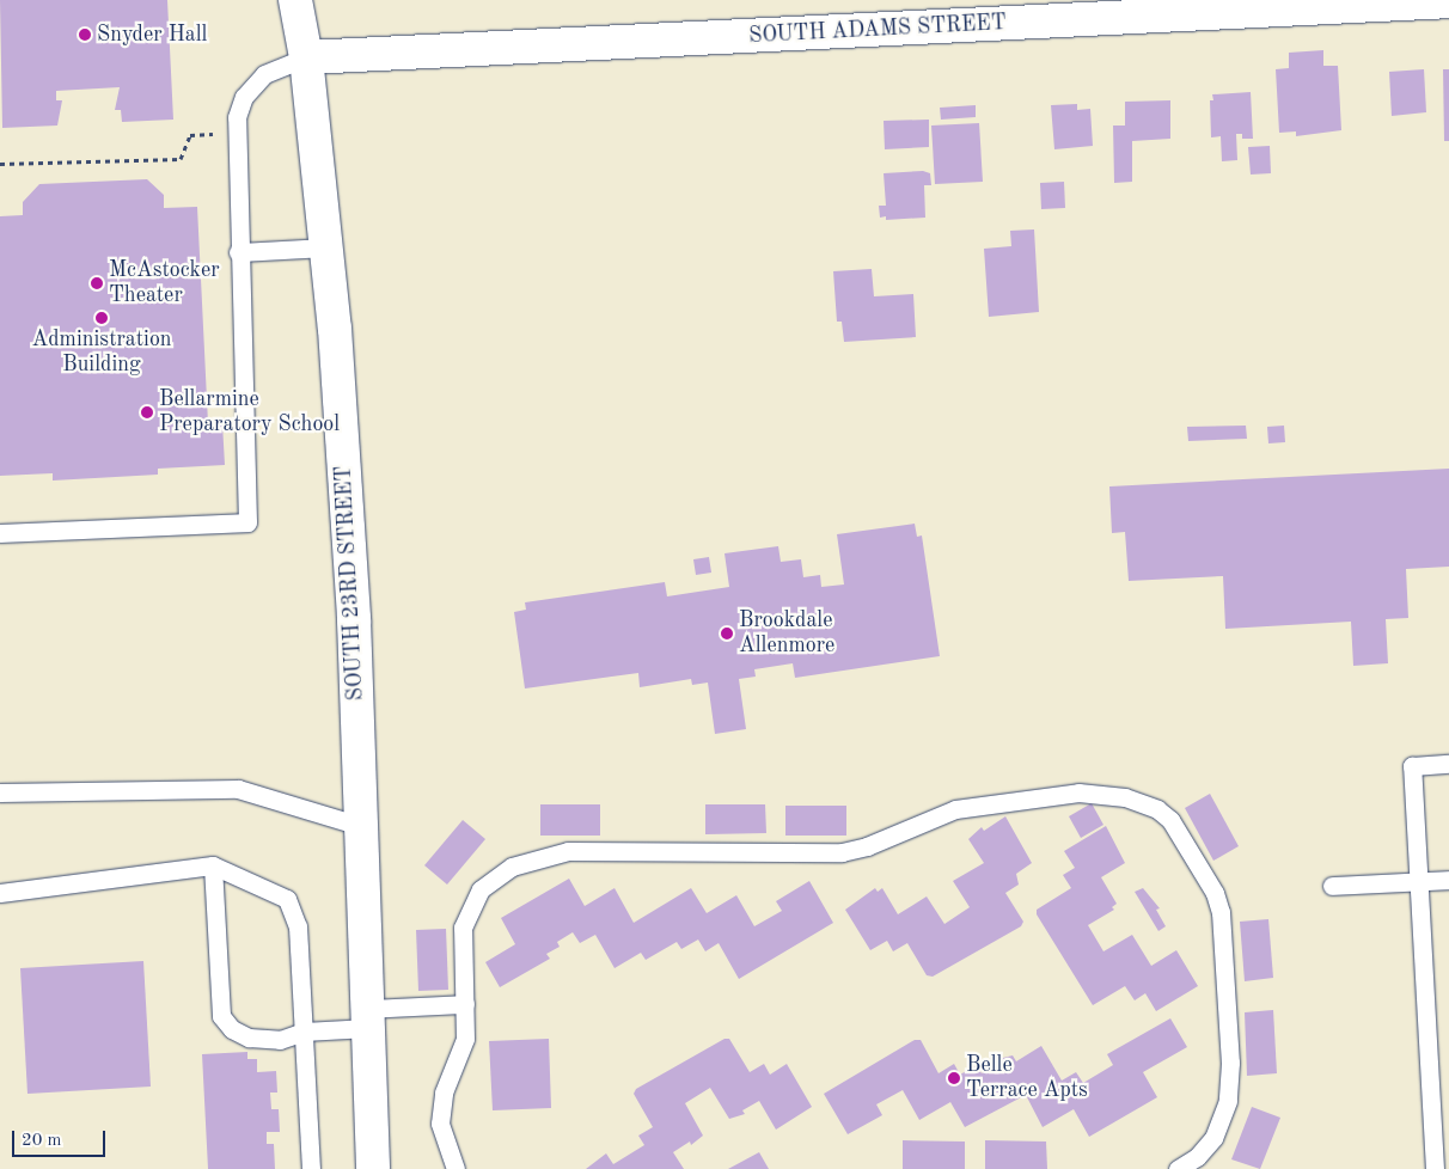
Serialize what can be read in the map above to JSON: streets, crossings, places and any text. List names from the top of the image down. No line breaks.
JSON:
{"streets":{"street":["SOUTH ADAMS STREET","SOUTH 23RD STREET"]},"crossings":[["SOUTH ADAMS STREET","SOUTH 23RD STREET"]],"places":["Snyder Hall","McAstocker Theater","Administration Building","Bellarmine Preparatory School","Brookdale Allenmore","Belle Terrace Apts"],"scale_bar":"20 m"}
